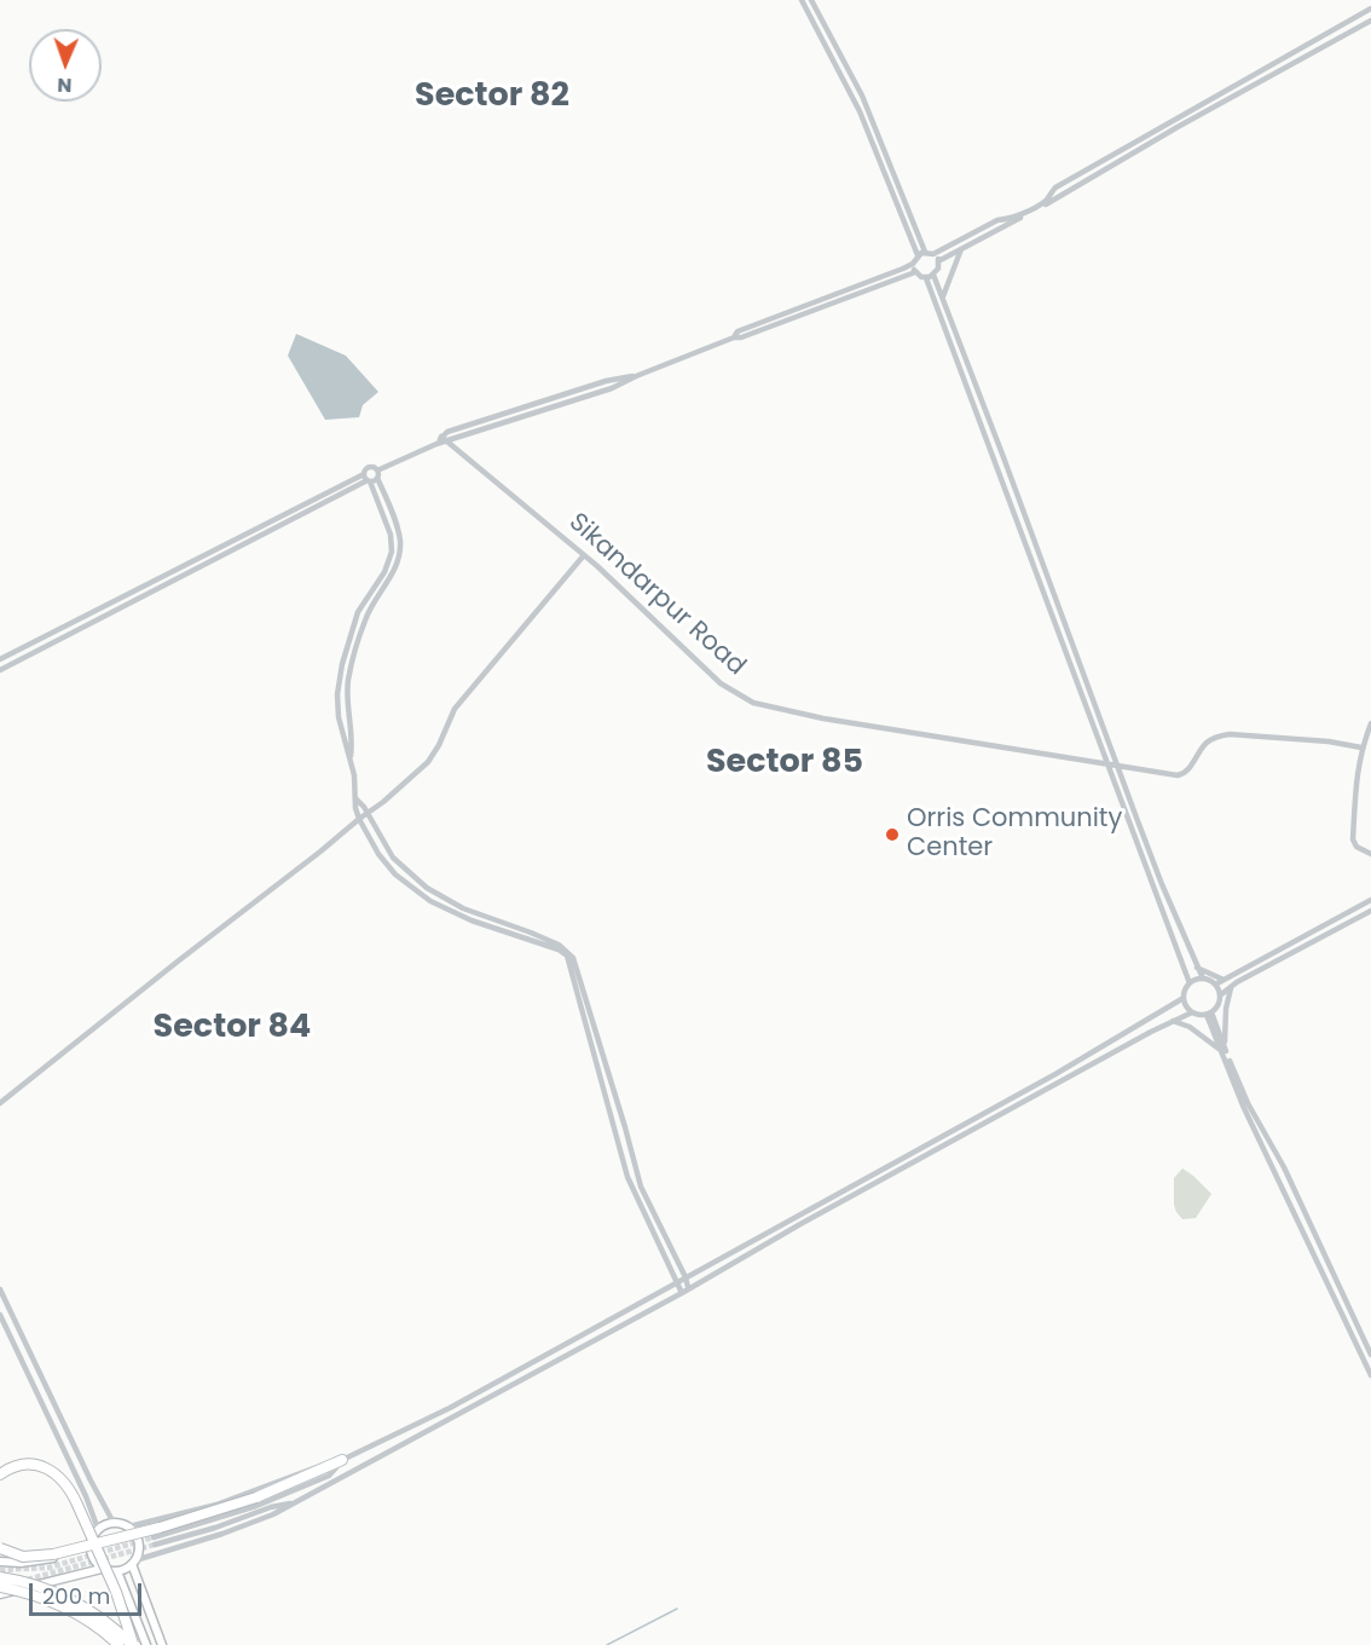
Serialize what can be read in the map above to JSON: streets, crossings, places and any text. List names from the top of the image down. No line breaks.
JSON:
{"streets":{"street":["Sikandarpur Road"]},"districts":["Sector 82","Sector 85","Sector 84"],"places":["Orris Community Center"],"scale_bar":"200 m","north":"bottom"}
